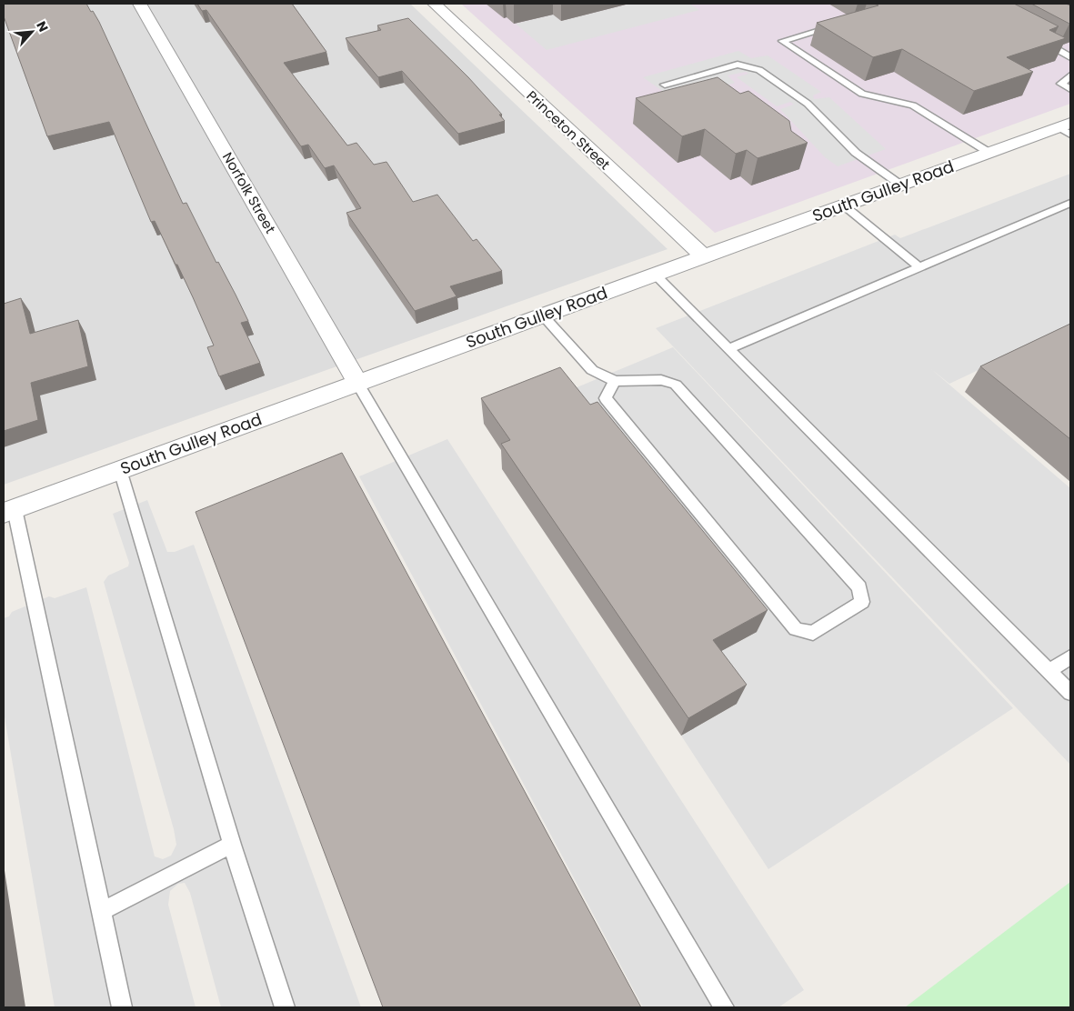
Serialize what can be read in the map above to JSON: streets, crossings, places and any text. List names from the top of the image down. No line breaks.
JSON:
{"streets":{"street":["Princeton Street","South Gulley Road","Norfolk Street"]},"crossings":[["Princeton Street","South Gulley Road"],["South Gulley Road","Norfolk Street"]],"north":"top right"}
